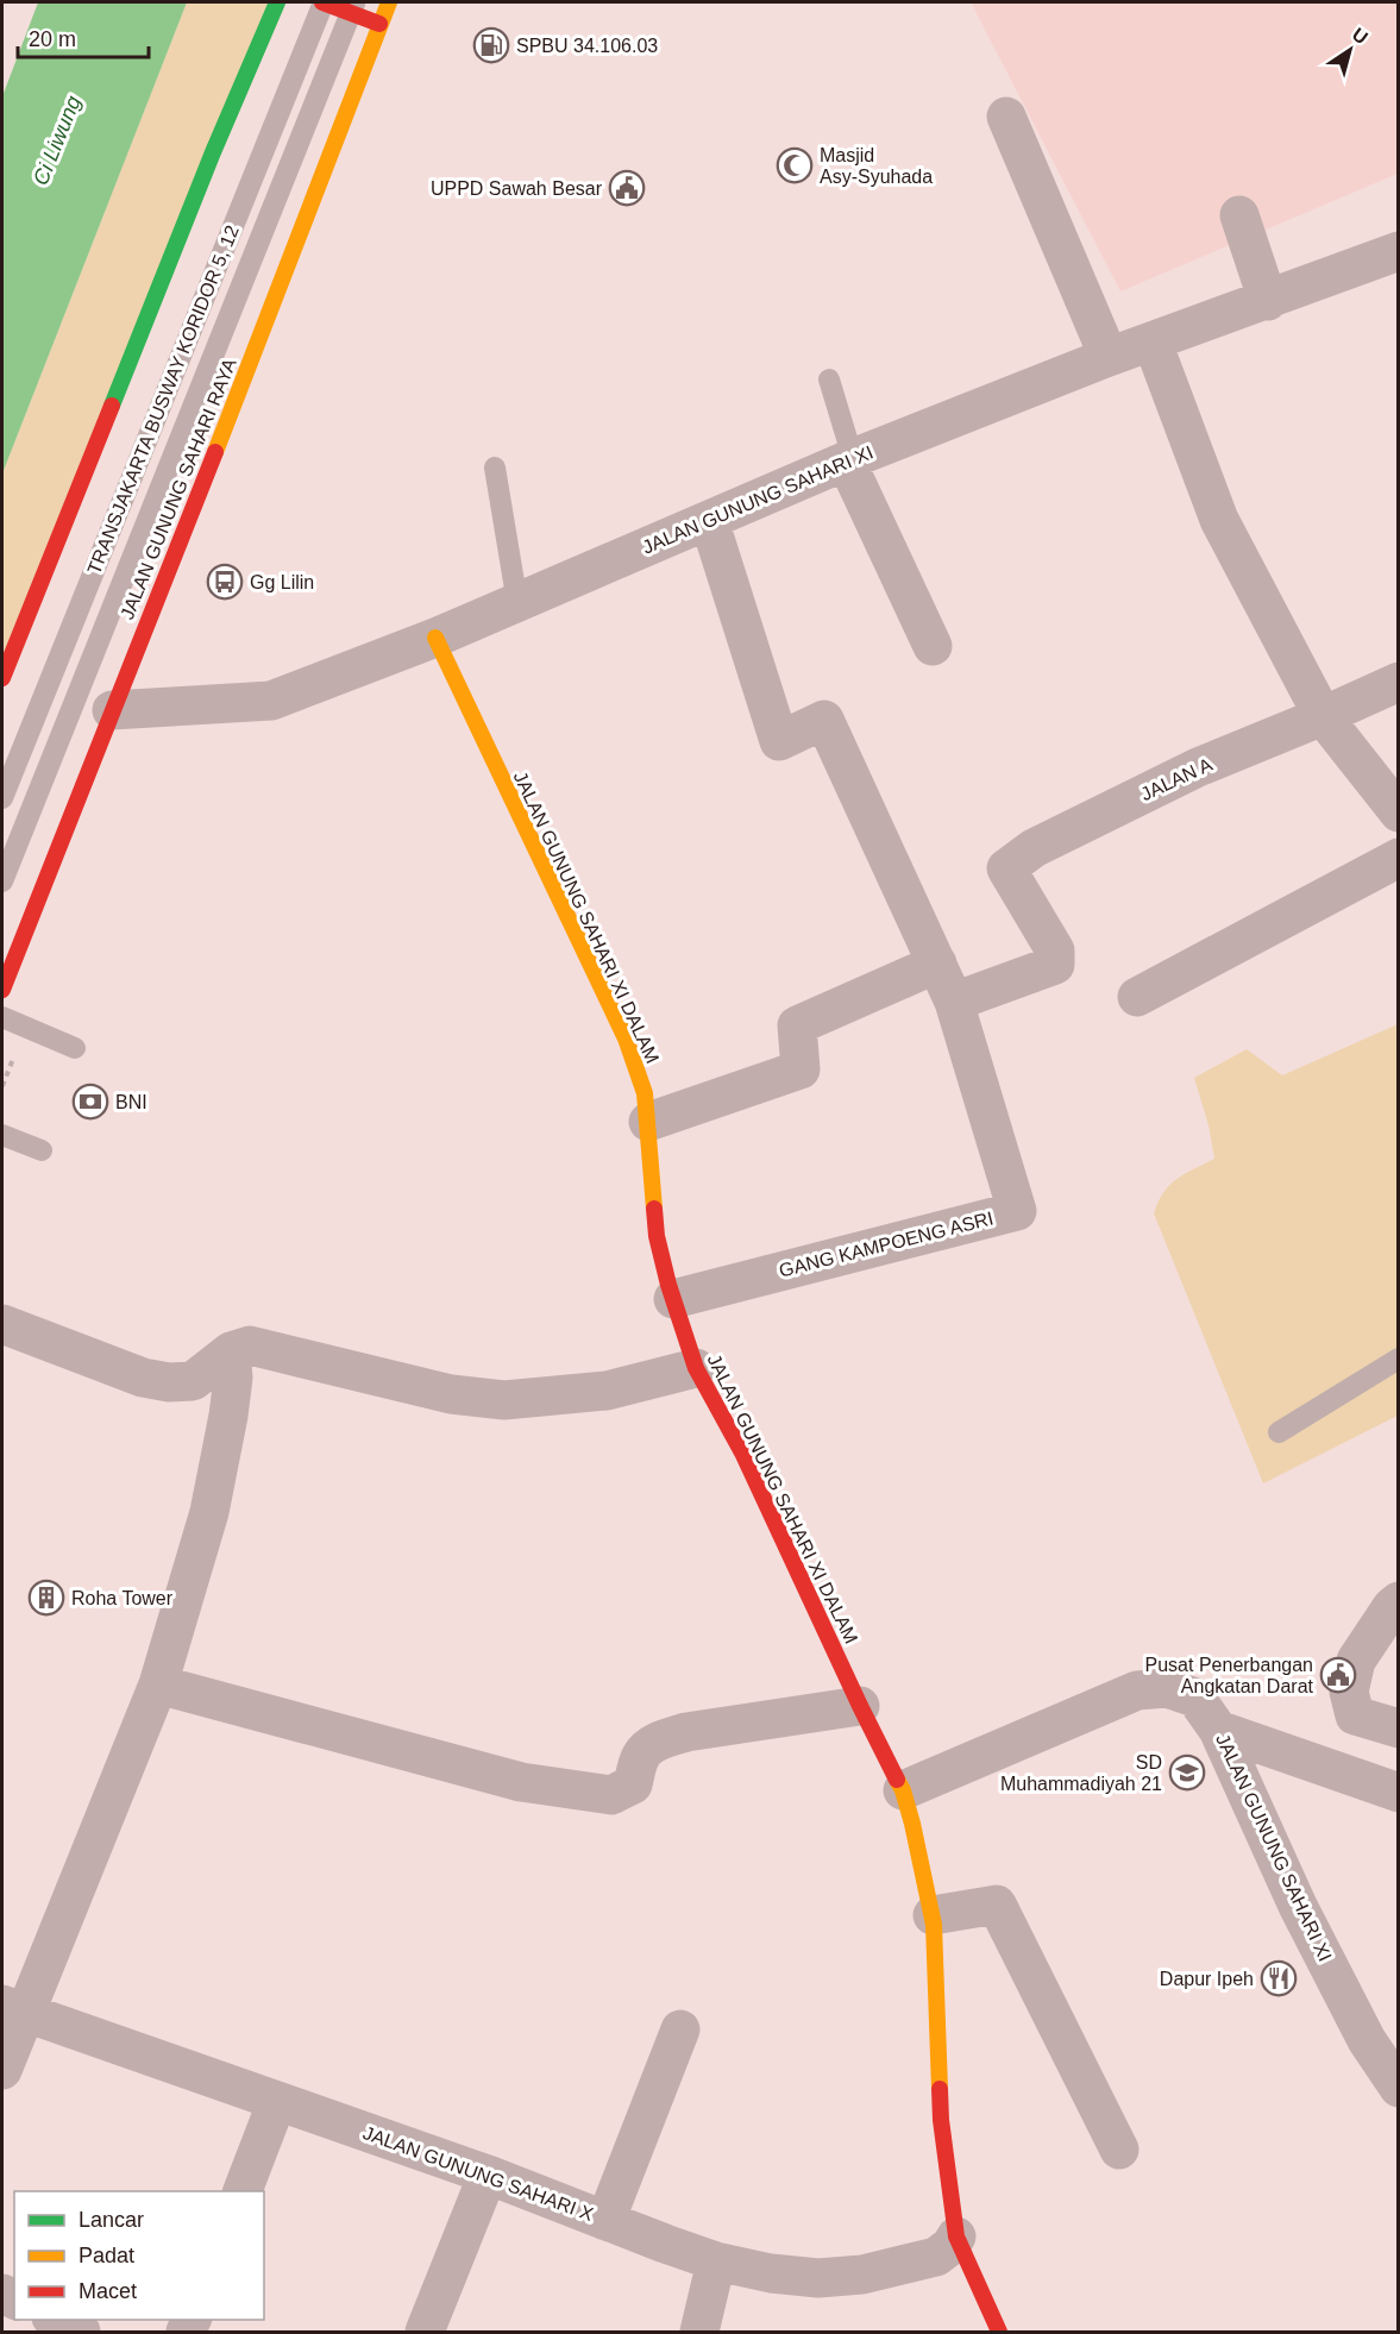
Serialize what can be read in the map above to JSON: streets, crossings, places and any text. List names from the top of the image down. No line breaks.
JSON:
{"streets":{"main road":["JALAN GUNUNG SAHARI RAYA","JALAN GUNUNG SAHARI XI DALAM"],"street":["JALAN GUNUNG SAHARI XI","JALAN A","GANG KAMPOENG ASRI","JALAN GUNUNG SAHARI X"],"lane":["TRANSJAKARTA BUSWAY KORIDOR 5, 12"]},"crossings":[["JALAN GUNUNG SAHARI RAYA","JALAN GUNUNG SAHARI XI"],["JALAN GUNUNG SAHARI XI","JALAN GUNUNG SAHARI XI DALAM"],["JALAN A","GANG KAMPOENG ASRI"],["JALAN GUNUNG SAHARI XI DALAM","GANG KAMPOENG ASRI"],["JALAN GUNUNG SAHARI XI DALAM","JALAN GUNUNG SAHARI X"]],"water":["Ci Liwung"],"places":{"fuel station":["SPBU 34.106.03"],"mosque":["Masjid Asy-Syuhada"],"public building":["UPPD Sawah Besar","Pusat Penerbangan Angkatan Darat"],"bus stop":["Gg Lilin"],"bank":["BNI"],"building":["Roha Tower"],"school or university":["SD Muhammadiyah 21"],"restaurant":["Dapur Ipeh"]},"legend":["Lancar","Padat","Macet"],"scale_bar":"20 m","north":"top right"}
